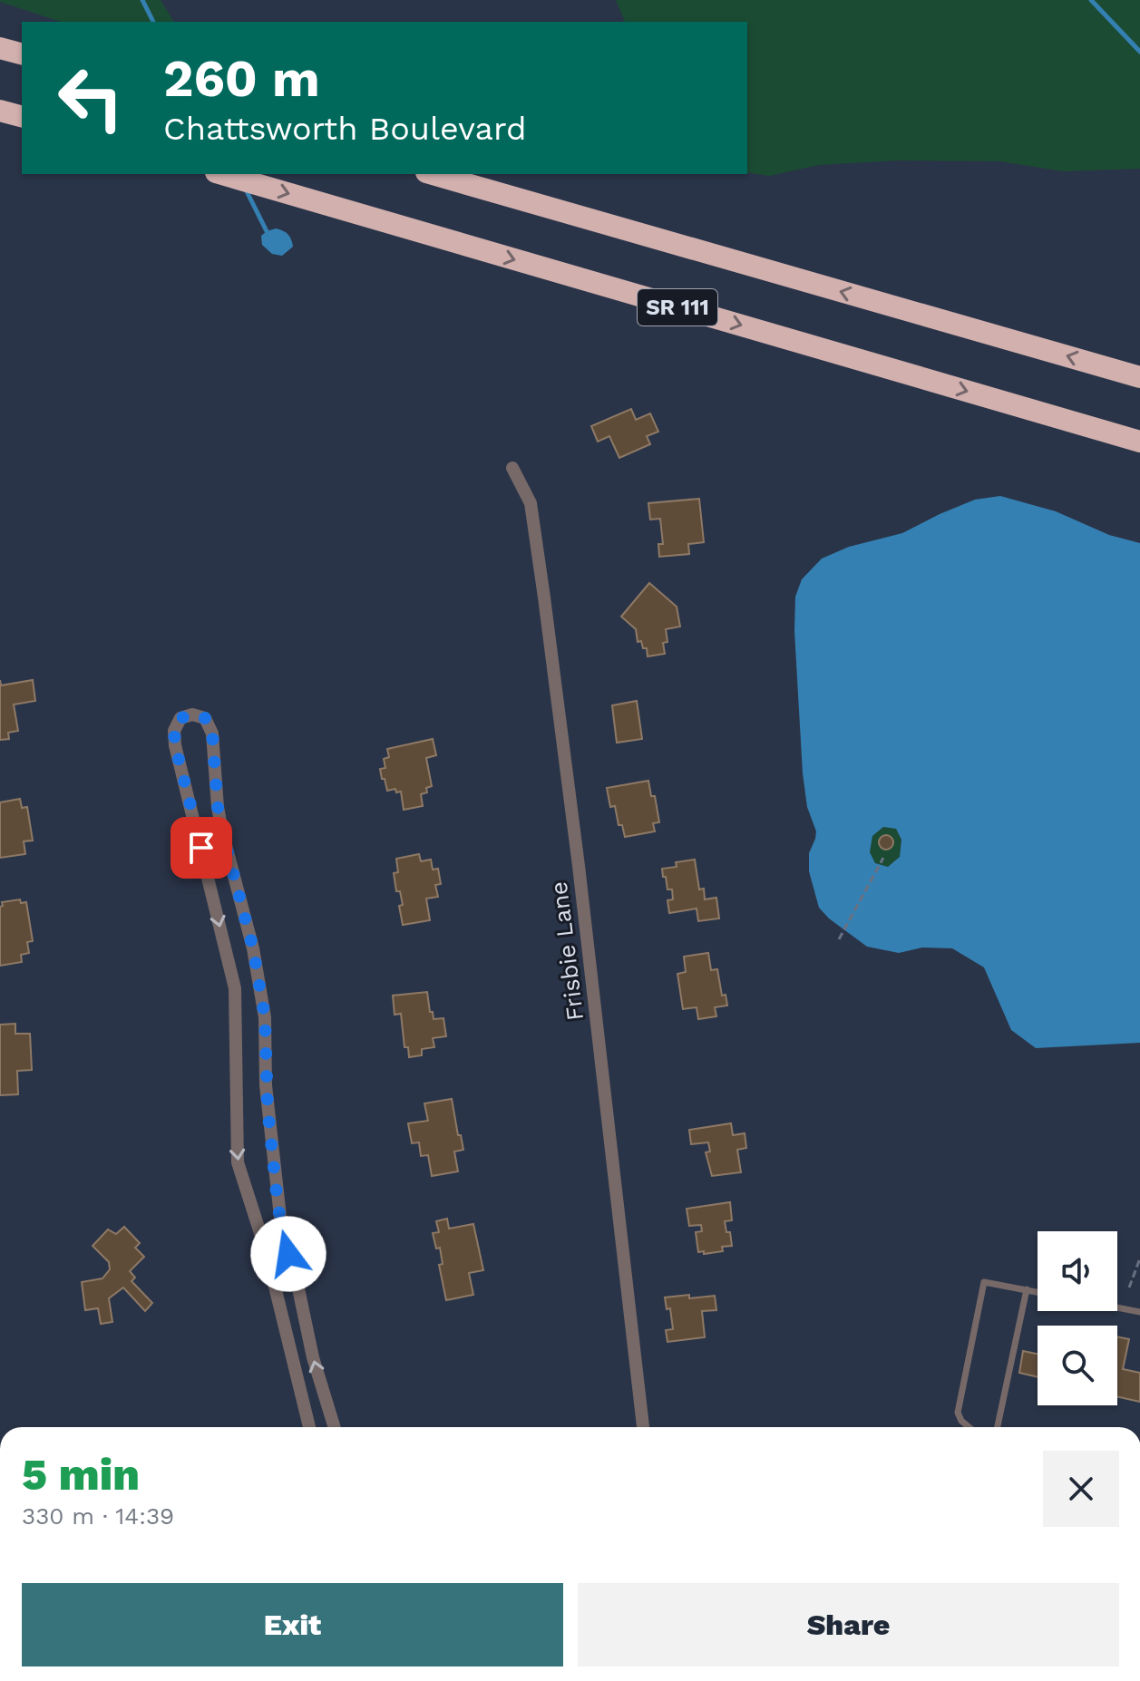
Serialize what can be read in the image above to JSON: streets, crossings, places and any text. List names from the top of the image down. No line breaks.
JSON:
{"streets":{"highway":["SR 111"],"street":["Frisbie Lane"]},"page":{"turn":["260 m","Chattsworth Boulevard"],"heading":["5 min","330 m · 14:39"],"buttons":["Exit","Share"]}}
